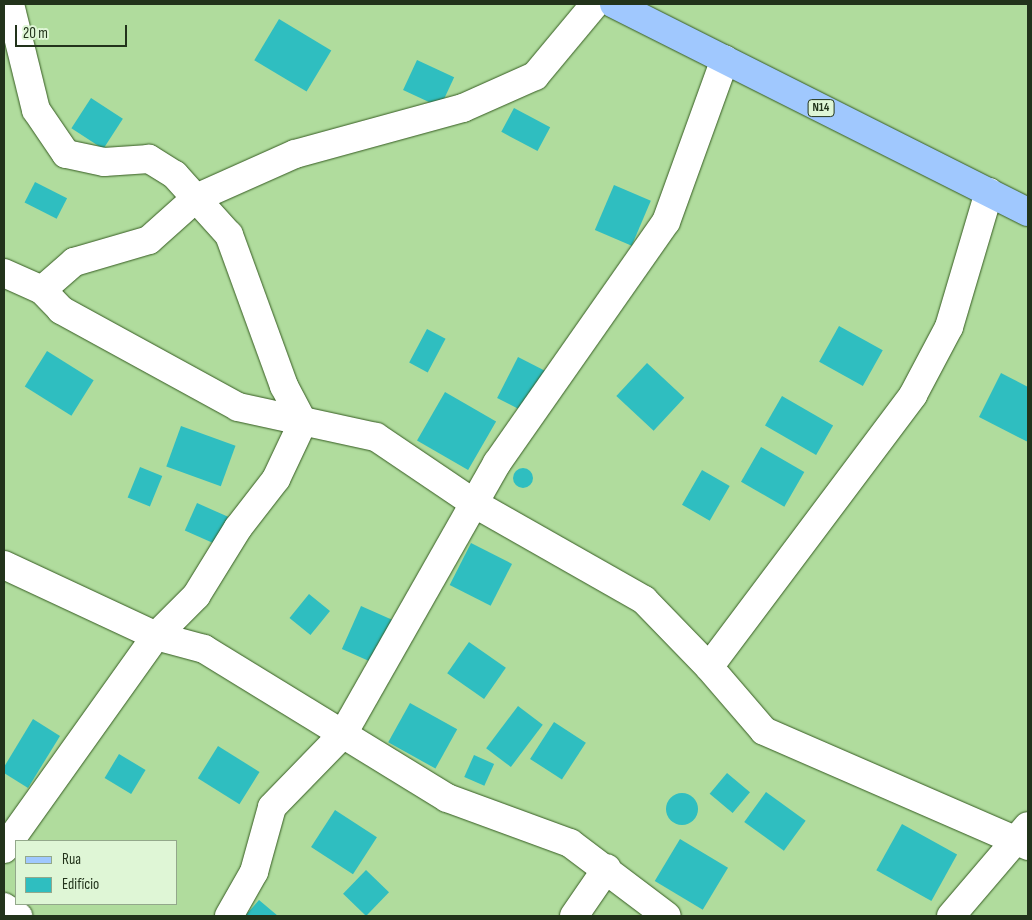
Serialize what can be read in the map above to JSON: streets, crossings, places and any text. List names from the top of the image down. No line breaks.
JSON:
{"streets":{"main road":["N14"]},"legend":["Rua","Edifício"],"scale_bar":"20 m"}
